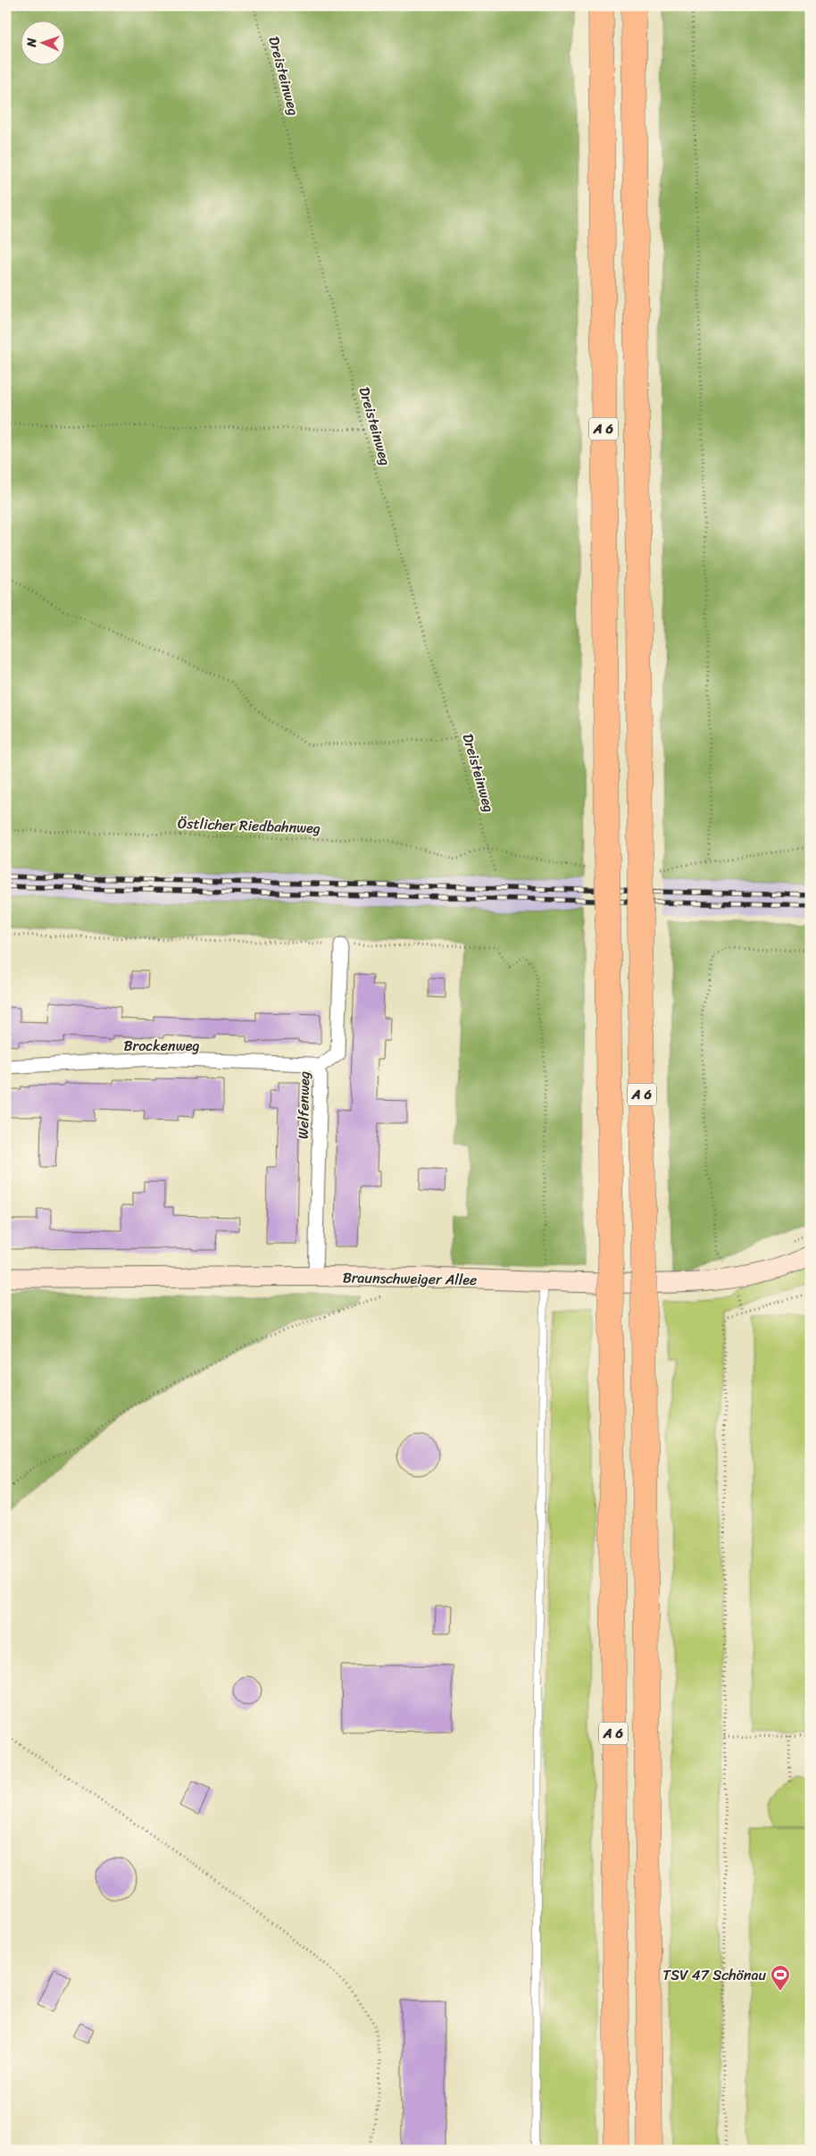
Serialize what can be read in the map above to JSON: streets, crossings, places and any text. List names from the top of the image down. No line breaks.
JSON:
{"streets":{"highway":["A 6"],"street":["Brockenweg","Welfenweg","Braunschweiger Allee"],"path":["Dreisteinweg","Östlicher Riedbahnweg"]},"crossings":[["Dreisteinweg","Östlicher Riedbahnweg"],["Brockenweg","Welfenweg"],["Welfenweg","Braunschweiger Allee"]],"places":{"sports":["TSV 47 Schönau"]},"north":"left"}
